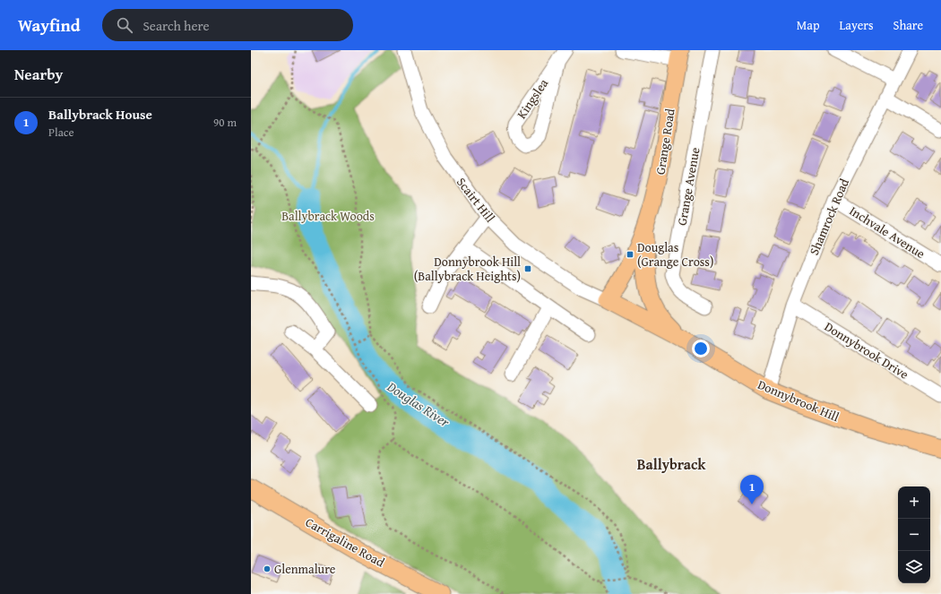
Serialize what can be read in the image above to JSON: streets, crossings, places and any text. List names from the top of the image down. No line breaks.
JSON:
{"streets":{"main road":["Grange Road","Donnybrook Hill","Carrigaline Road"],"street":["Kingslea","Grange Avenue","Scairt Hill","Shamrock Road","Inchvale Avenue","Donnybrook Drive"]},"crossings":[["Grange Road","Scairt Hill"],["Grange Road","Donnybrook Hill"],["Scairt Hill","Donnybrook Hill"],["Shamrock Road","Inchvale Avenue"],["Shamrock Road","Donnybrook Drive"],["Shamrock Road","Donnybrook Hill"]],"districts":["Ballybrack"],"water":["Douglas River"],"parks":["Ballybrack Woods"],"places":{"transit":["Douglas (Grange Cross)","Donnybrook Hill (Ballybrack Heights)"],"other":["Glenmalure"]},"page":{"header":"Wayfind","search":"Search here","nav":["Map","Layers","Share"],"heading":"Nearby","list":[{"mark":"1","name":"Ballybrack House","note":"Place","value":"90 m"}],"pins":"1","map_buttons":["+","−"]}}
